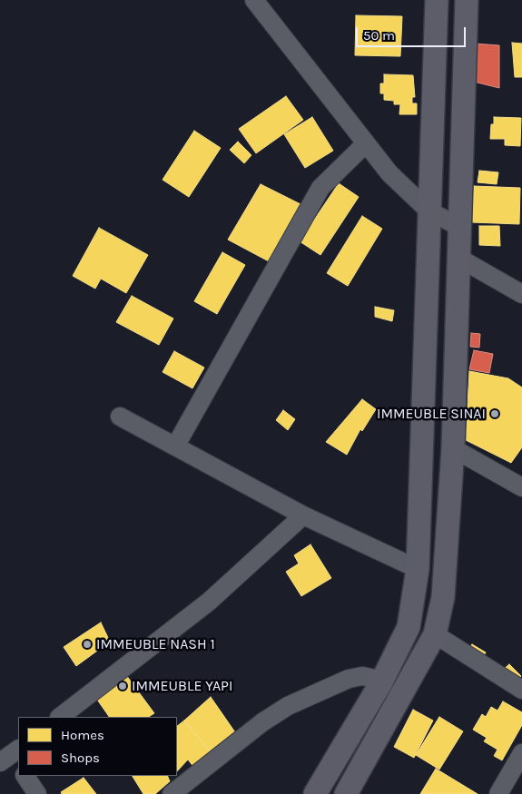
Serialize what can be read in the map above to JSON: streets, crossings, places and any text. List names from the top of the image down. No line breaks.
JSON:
{"places":["IMMEUBLE SINAI","IMMEUBLE NASH 1","IMMEUBLE YAPI"],"legend":["Homes","Shops"],"scale_bar":"50 m"}
